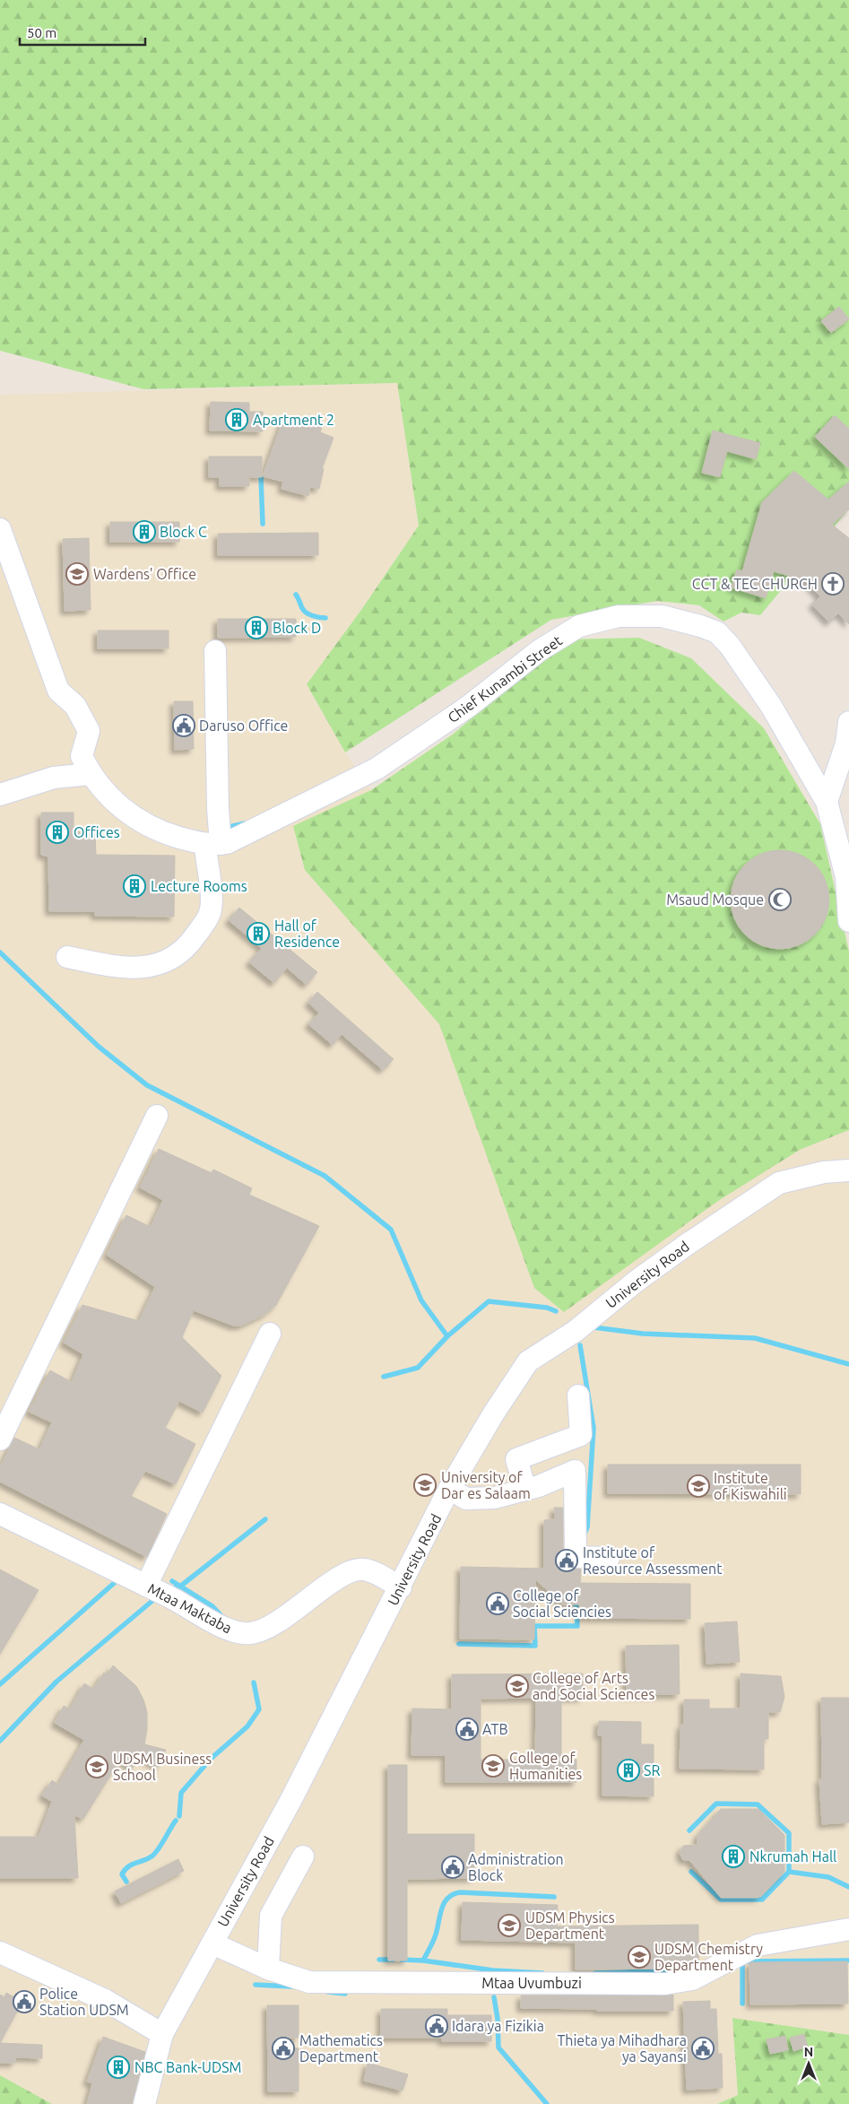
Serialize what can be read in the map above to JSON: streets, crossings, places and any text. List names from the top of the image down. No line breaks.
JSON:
{"streets":{"street":["Chief Kunambi Street","University Road","Mtaa Maktaba","Mtaa Uvumbuzi"]},"crossings":[["University Road","Mtaa Maktaba"],["University Road","Mtaa Uvumbuzi"]],"places":{"building":["Apartment 2","Block C","Block D","Offices","Lecture Rooms","Hall of Residence","SR","Nkrumah Hall","NBC Bank-UDSM"],"school or university":["Wardens' Office","University of Dar es Salaam","Institute of Kiswahili","College of Arts and Social Sciences","College of Humanities","UDSM Business School","UDSM Physics Department","UDSM Chemistry Department"],"church":["CCT & TEC CHURCH"],"public building":["Daruso Office","Institute of Resource Assessment","College of Social Sciencies","ATB","Administration Block","Police Station UDSM","Idara ya Fizikia","Mathematics Department","Thieta ya Mihadhara ya Sayansi"],"mosque":["Msaud Mosque"]},"scale_bar":"50 m","north":"top"}
